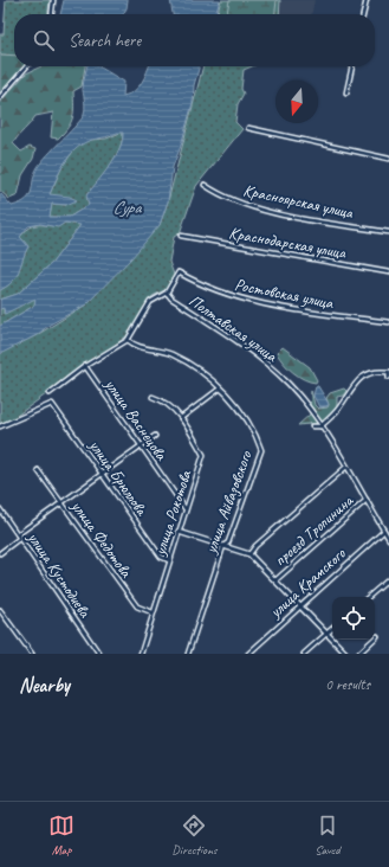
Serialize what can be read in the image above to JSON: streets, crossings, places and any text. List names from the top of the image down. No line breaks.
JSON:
{"streets":{"street":["Красноярская улица","Краснодарская улица","Ростовская улица","Полтавская улица","улица Васнецова","улица Брюллова","улица Айвазовского","улица Рокотова","проезд Тропинина","улица Федотова","улица Кустодиева","улица Крамского"]},"crossings":[["Ростовская улица","Полтавская улица"],["Полтавская улица","проезд Тропинина"],["Полтавская улица","улица Крамского"],["улица Васнецова","улица Рокотова"],["улица Брюллова","улица Рокотова"],["улица Рокотова","улица Федотова"]],"water":["Сура"],"north":"bottom","page":{"search":"Search here","heading":["Nearby","0 results"],"nav":["Map","Directions","Saved"]}}
